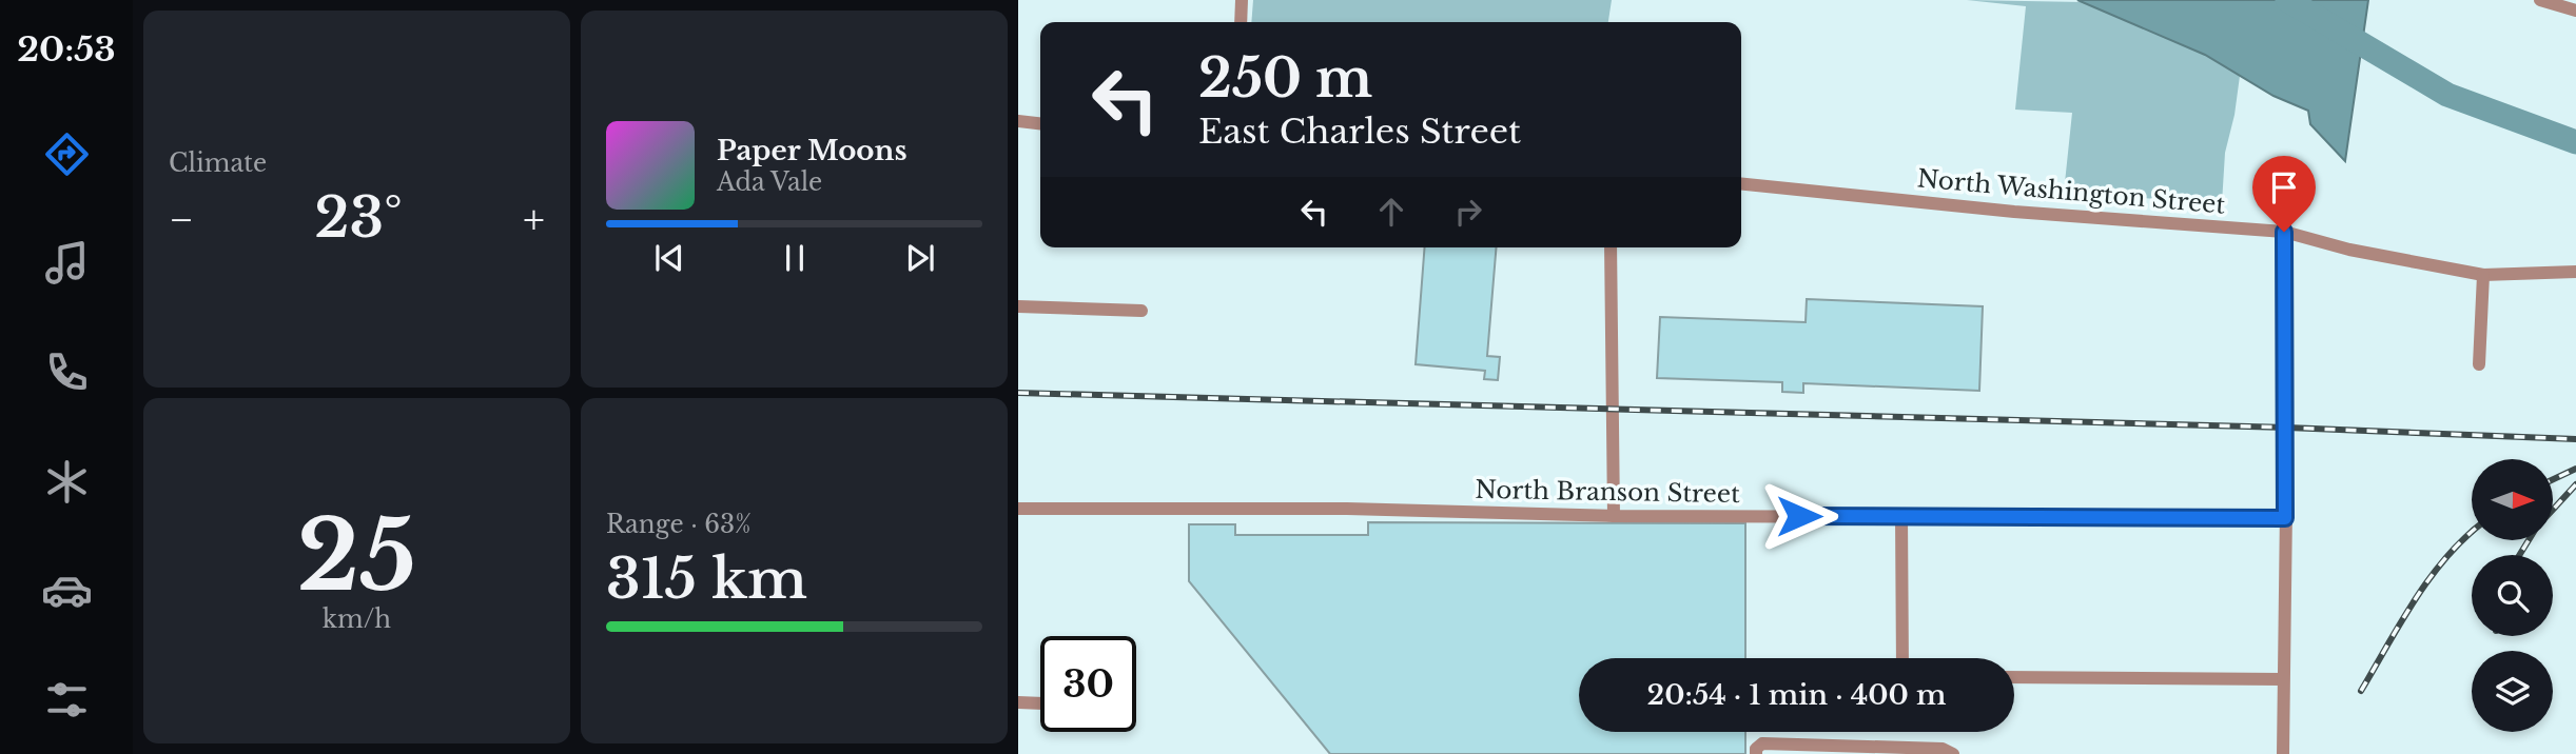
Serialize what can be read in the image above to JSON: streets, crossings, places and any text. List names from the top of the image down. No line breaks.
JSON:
{"streets":{"street":["North Washington Street","North Branson Street"]},"north":"right","page":{"tabs":"20:53","tile":["Climate",["25","km/h"],["Range · 63%","315 km"]],"turn":["250 m","East Charles Street"],"song":["Paper Moons","Ada Vale"],"heat":["−","23°","+"],"limit":"30","trip":"20:54 · 1 min · 400 m"}}
